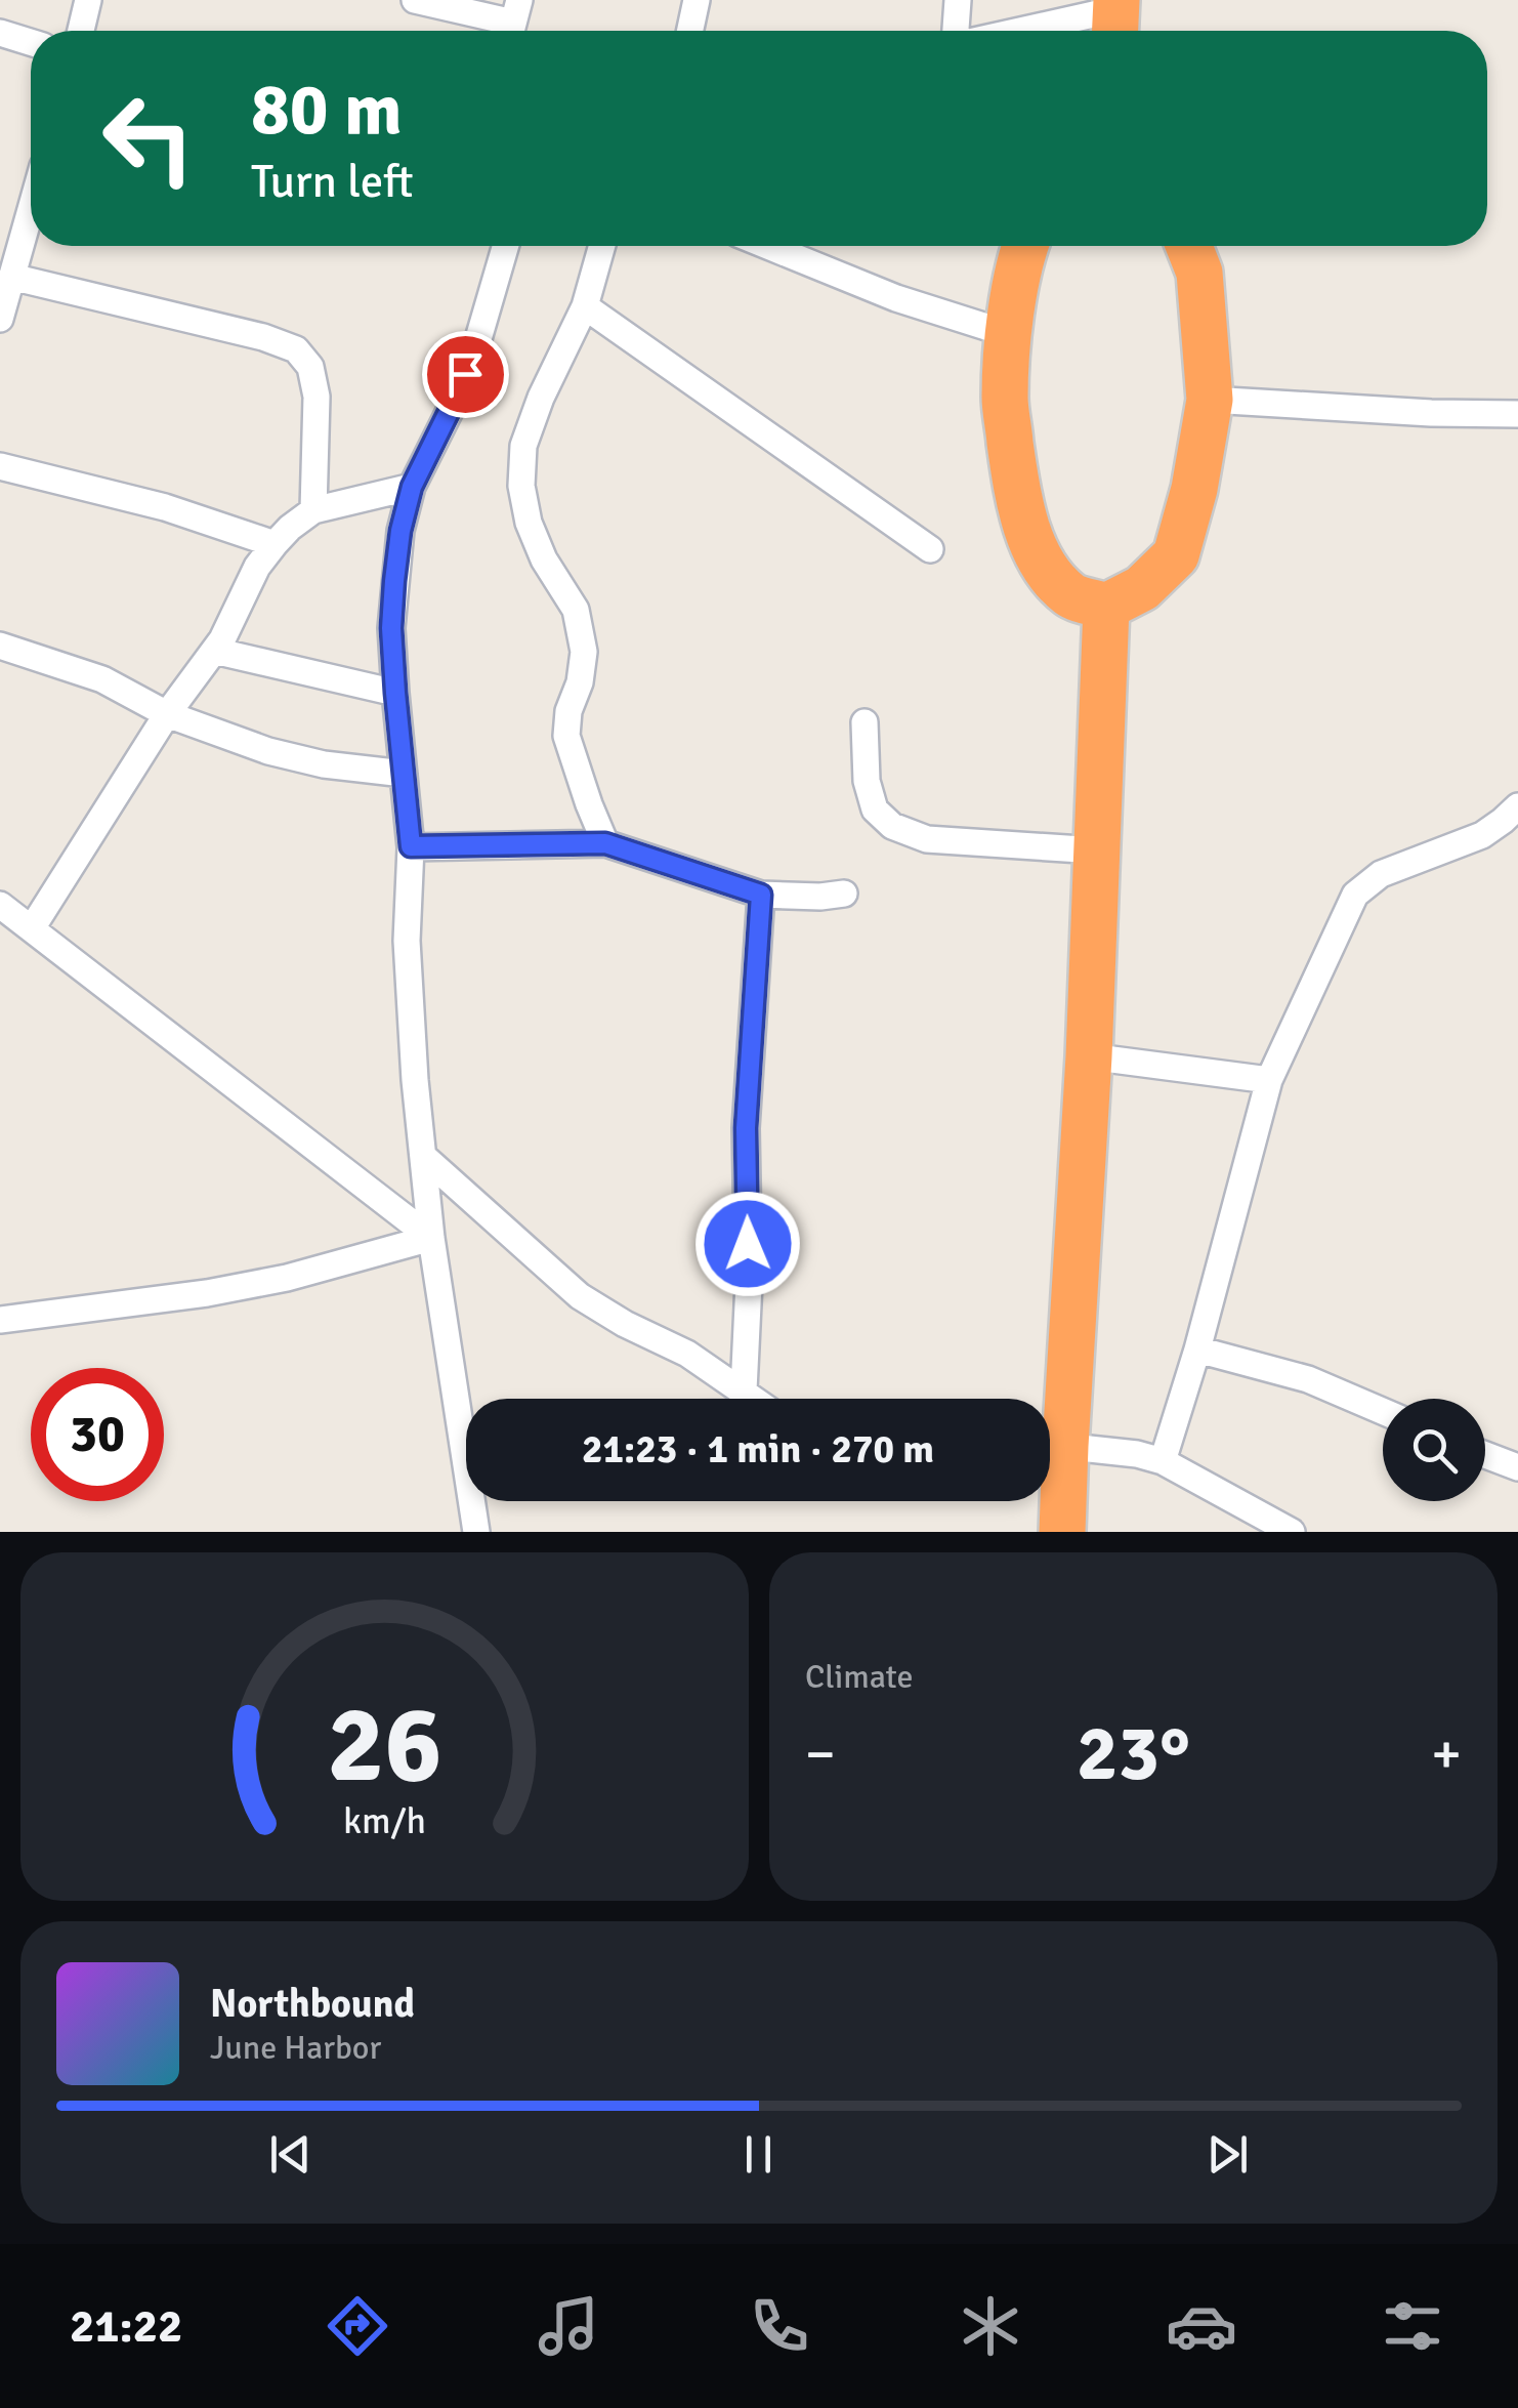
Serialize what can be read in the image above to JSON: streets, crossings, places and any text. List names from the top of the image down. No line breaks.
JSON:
{"page":{"turn":["80 m","Turn left"],"limit":"30","trip":"21:23 · 1 min · 270 m","tile":"Climate","heat":["−","23°","+"],"song":["Northbound","June Harbor"],"tabs":"21:22","gauge":["26","km/h"]}}
